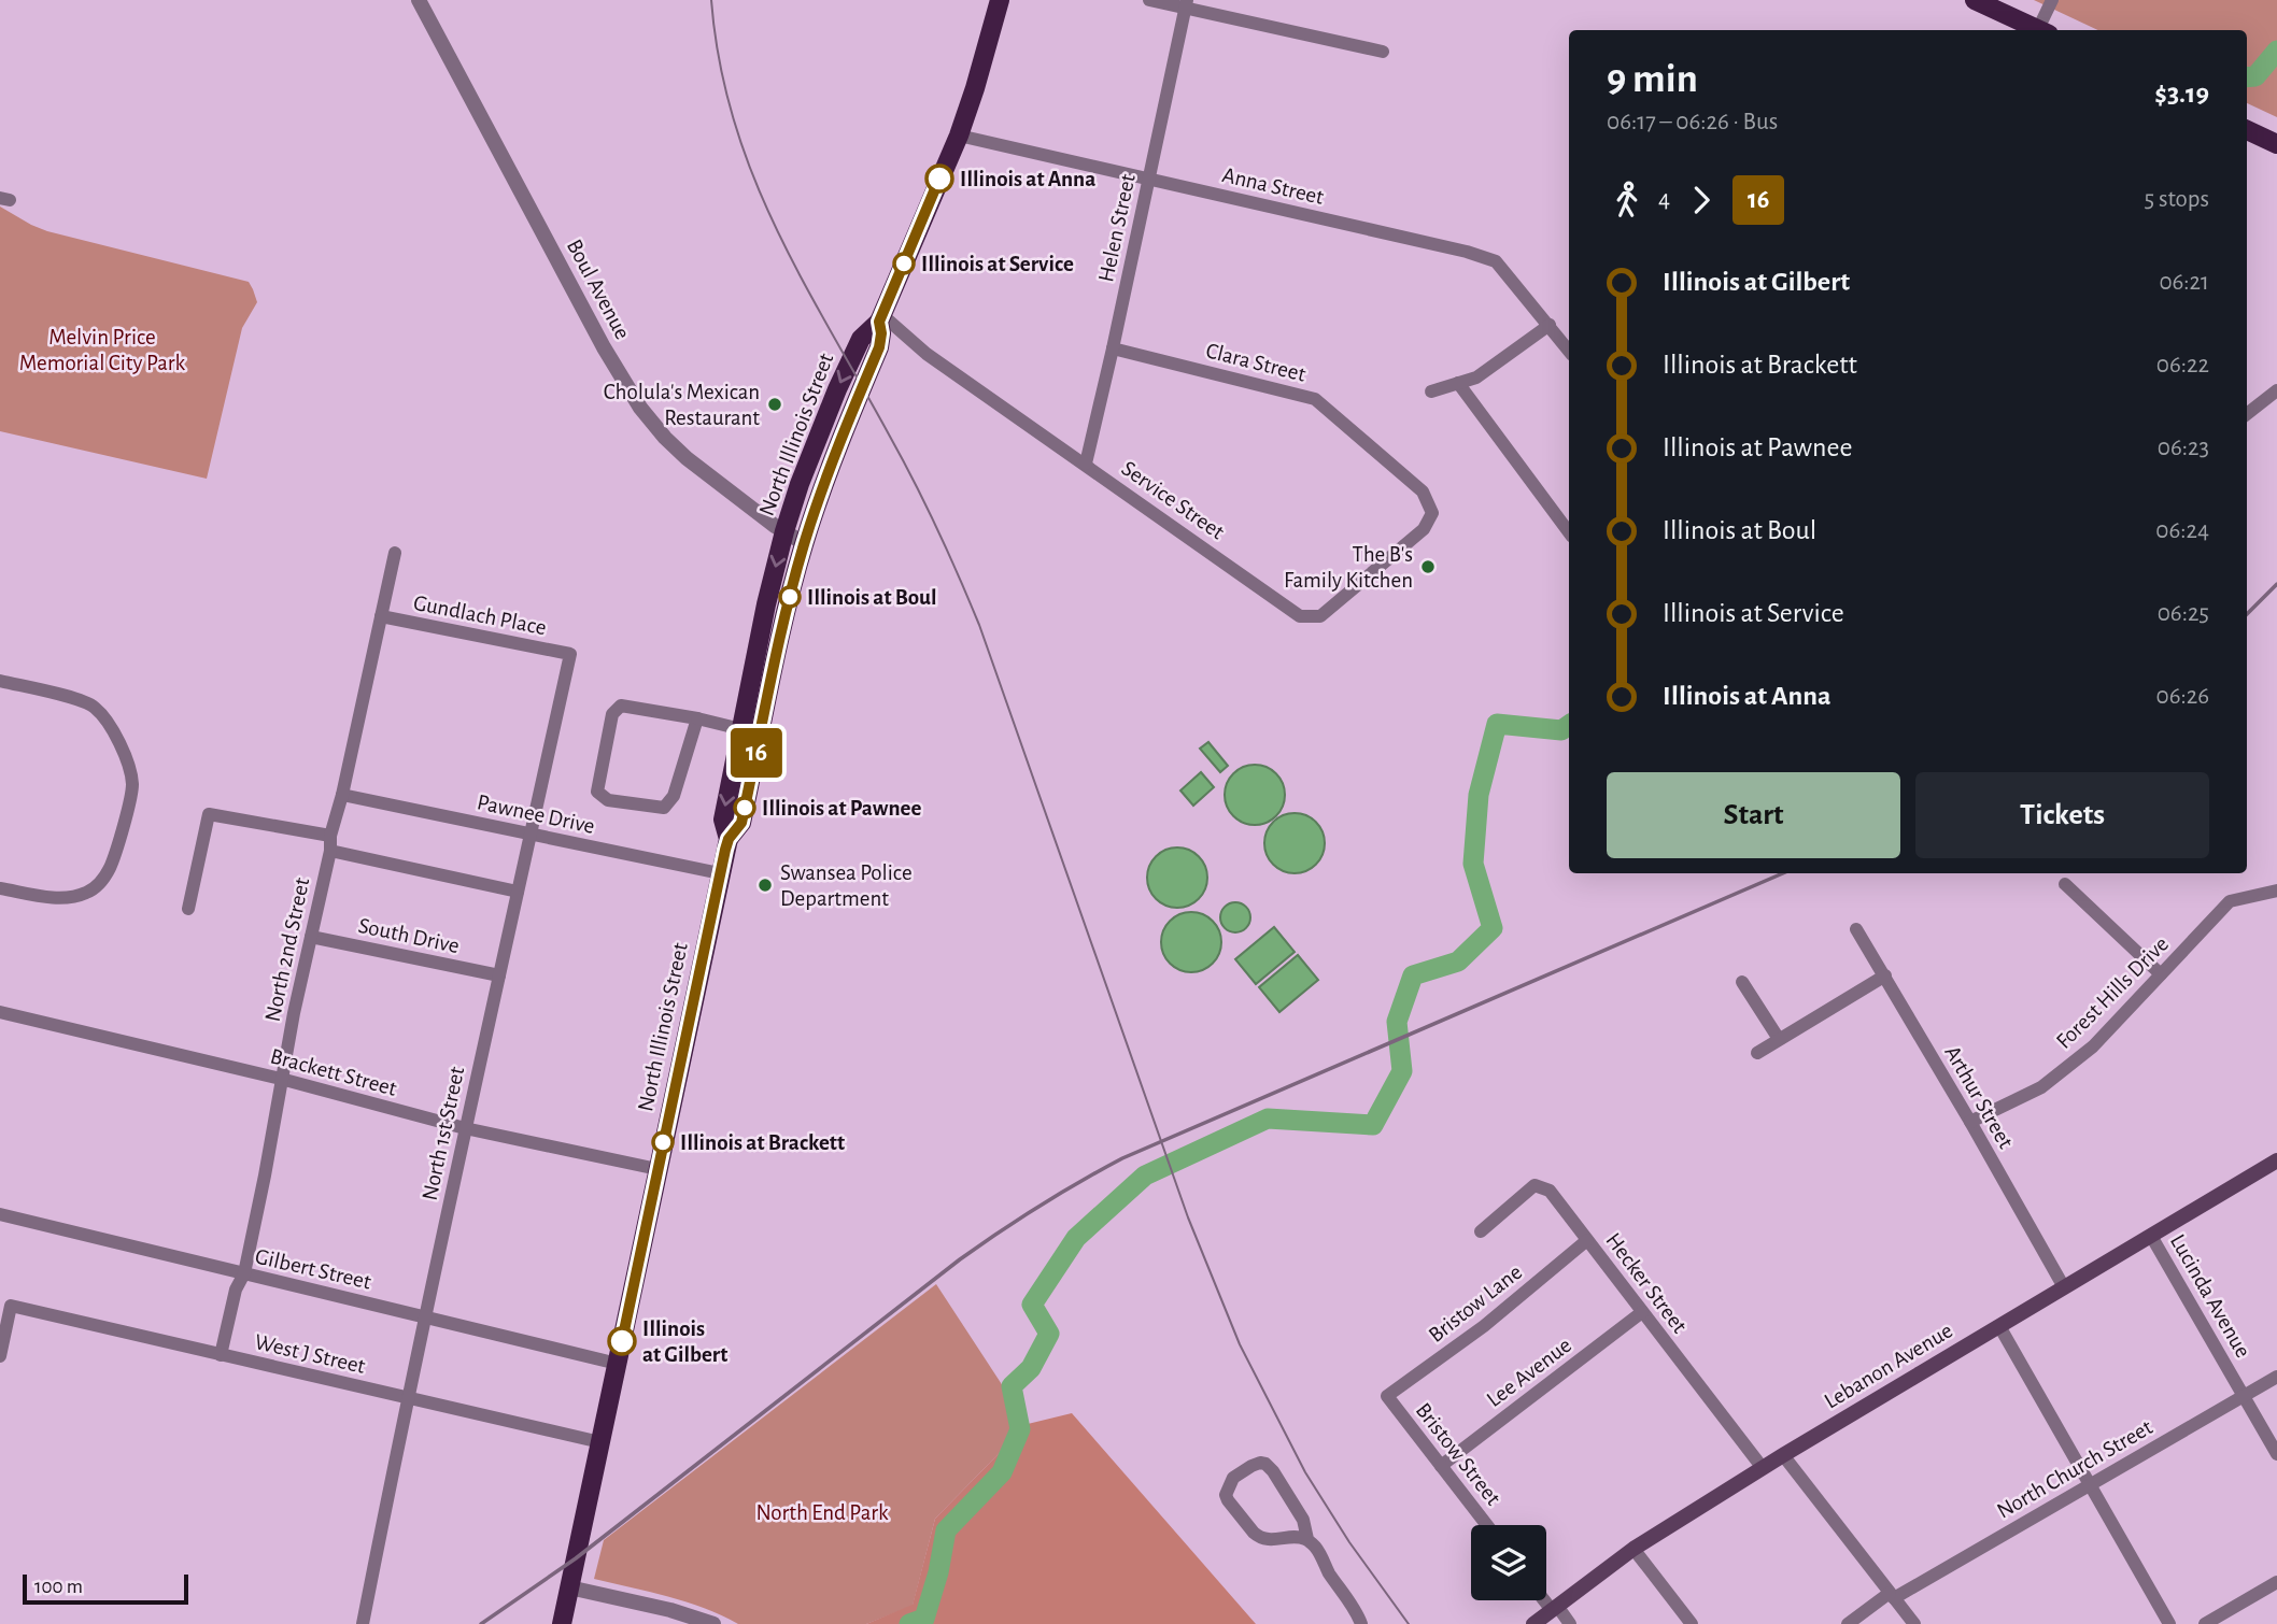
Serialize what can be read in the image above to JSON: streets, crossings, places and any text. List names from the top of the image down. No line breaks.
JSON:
{"streets":{"main road":["North Illinois Street","Lebanon Avenue"],"street":["Anna Street","Helen Street","Boul Avenue","Clara Street","Service Street","Gundlach Place","Pawnee Drive","South Drive","North 2nd Street","Forest Hills Drive","Brackett Street","Arthur Street","North 1st Street","Gilbert Street","Hecker Street","Lucinda Avenue","Bristow Lane","West J Street","Lee Avenue","Bristow Street","North Church Street"]},"crossings":[["Anna Street","Helen Street"],["Anna Street","North Illinois Street"],["Helen Street","Clara Street"],["Helen Street","Service Street"],["Boul Avenue","North Illinois Street"],["Clara Street","Service Street"],["North Illinois Street","Service Street"],["North Illinois Street","Pawnee Drive"],["North Illinois Street","Brackett Street"],["North Illinois Street","Gilbert Street"],["North Illinois Street","West J Street"],["Gundlach Place","North 2nd Street"],["Gundlach Place","North 1st Street"],["Pawnee Drive","North 2nd Street"],["Pawnee Drive","North 1st Street"],["South Drive","North 2nd Street"],["South Drive","North 1st Street"],["North 2nd Street","Brackett Street"],["North 2nd Street","Gilbert Street"],["North 2nd Street","West J Street"],["Forest Hills Drive","Arthur Street"],["Brackett Street","North 1st Street"],["Arthur Street","Lebanon Avenue"],["North 1st Street","Gilbert Street"],["North 1st Street","West J Street"],["Hecker Street","Bristow Lane"],["Hecker Street","Lebanon Avenue"],["Hecker Street","Lee Avenue"],["Lucinda Avenue","Lebanon Avenue"],["Lucinda Avenue","North Church Street"],["Bristow Lane","Bristow Street"],["Lee Avenue","Bristow Street"]],"parks":["Melvin Price Memorial City Park","North End Park"],"places":["Illinois at Anna","Illinois at Service","Cholula's Mexican Restaurant","The B's Family Kitchen","Illinois at Boul","Illinois at Pawnee","Swansea Police Department","Illinois at Brackett","Illinois at Gilbert"],"lines":["bus line 16"],"scale_bar":"100 m","page":{"on_map":"16","heading":["9 min","06:17 – 06:26 · Bus","$3.19"],"legs":["4","16","5 stops"],"list":[{"name":"Illinois at Gilbert","value":"06:21"},{"name":"Illinois at Brackett","value":"06:22"},{"name":"Illinois at Pawnee","value":"06:23"},{"name":"Illinois at Boul","value":"06:24"},{"name":"Illinois at Service","value":"06:25"},{"name":"Illinois at Anna","value":"06:26"}],"buttons":["Start","Tickets"],"scale":"100 m"}}
